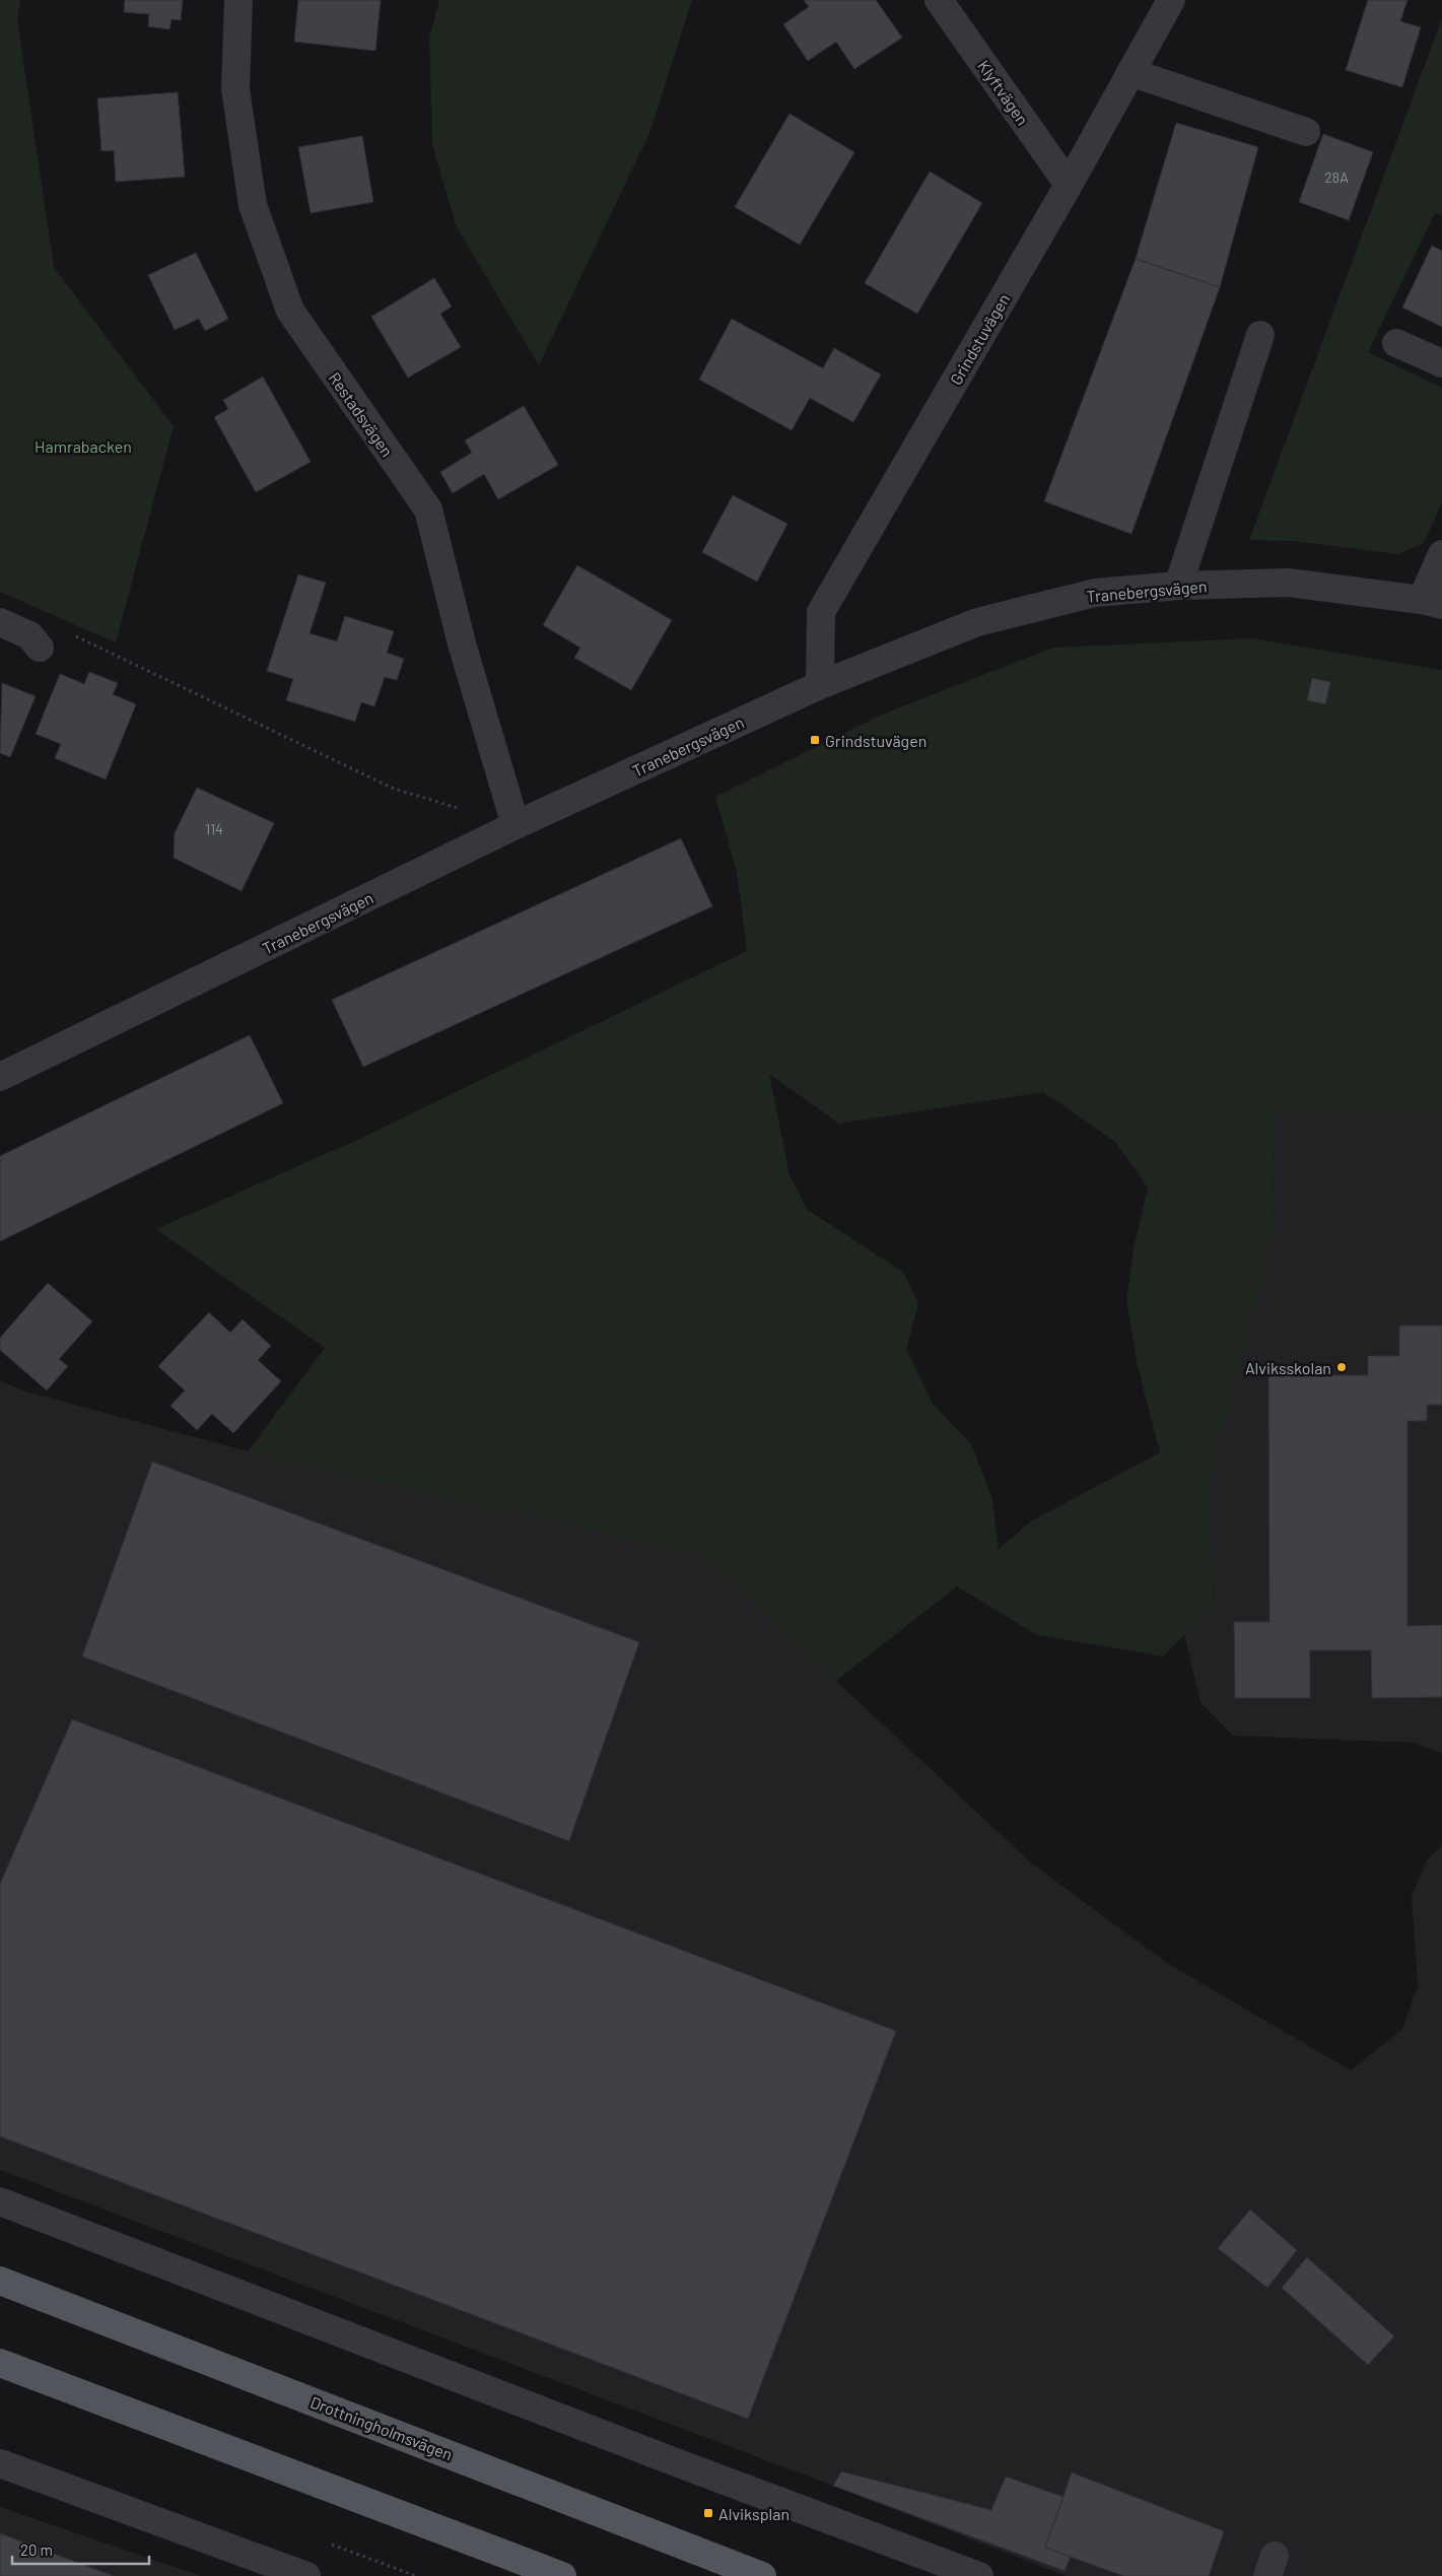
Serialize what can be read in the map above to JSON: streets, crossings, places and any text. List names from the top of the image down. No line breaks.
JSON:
{"streets":{"main road":["Drottningholmsvägen"],"street":["Klyftvägen","Grindstuvägen","Restadsvägen","Tranebergsvägen"]},"crossings":[["Klyftvägen","Grindstuvägen"],["Grindstuvägen","Tranebergsvägen"],["Restadsvägen","Tranebergsvägen"]],"parks":["Hamrabacken"],"places":{"transit":["Grindstuvägen","Alviksplan"],"other":["Alviksskolan"]},"house_numbers":["28A","114"],"scale_bar":"20 m"}
